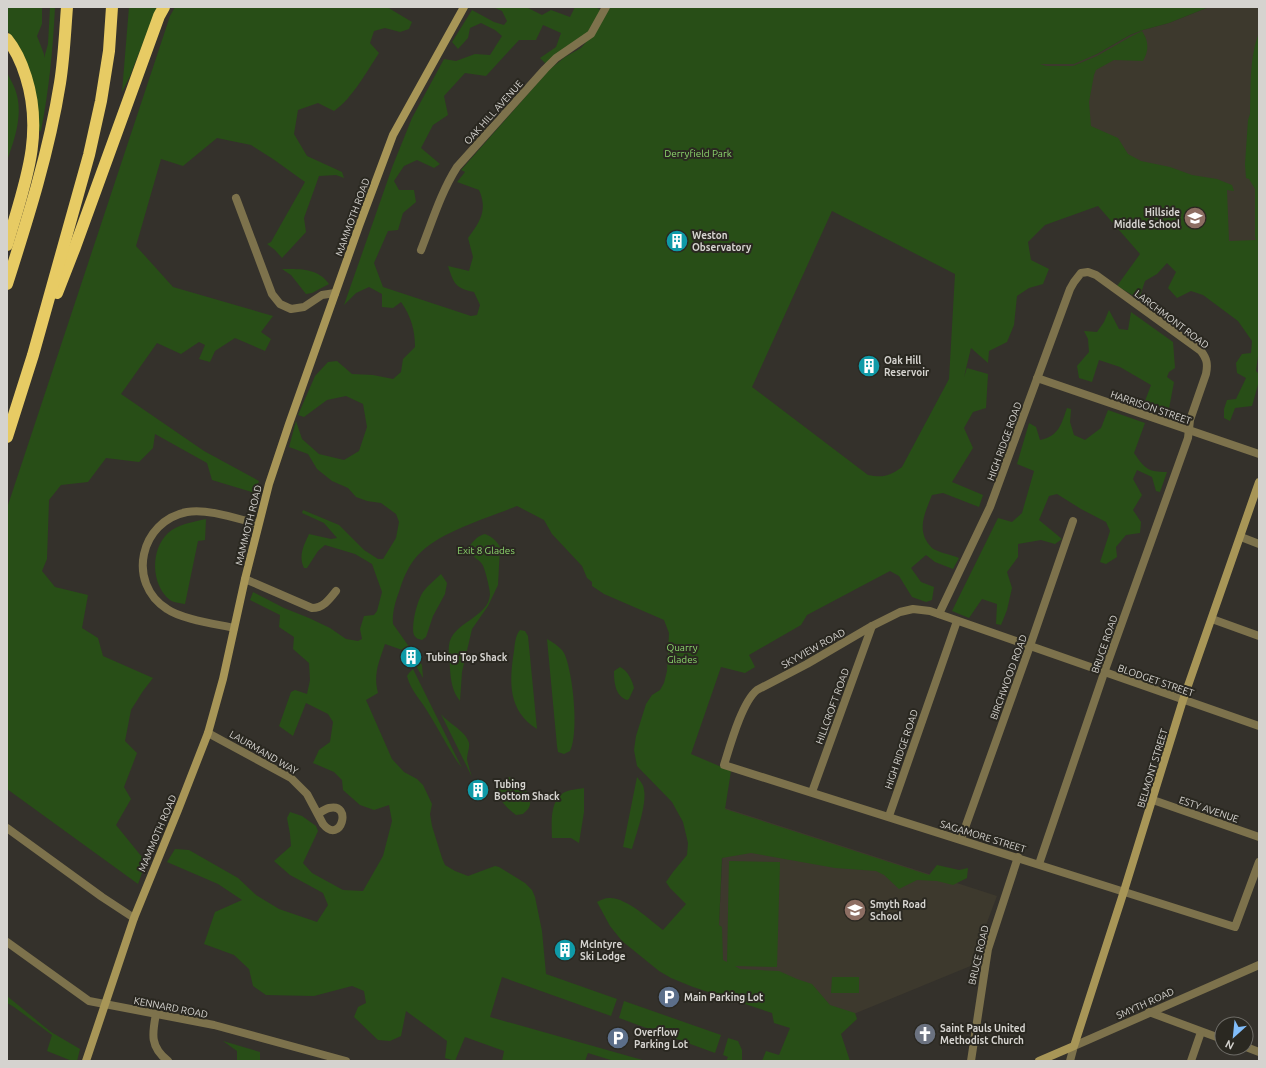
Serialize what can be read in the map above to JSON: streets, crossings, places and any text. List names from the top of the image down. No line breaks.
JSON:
{"streets":{"main road":["MAMMOTH ROAD","BELMONT STREET","SMYTH ROAD"],"street":["OAK HILL AVENUE","LARCHMONT ROAD","HARRISON STREET","HIGH RIDGE ROAD","BRUCE ROAD","SKYVIEW ROAD","BIRCHWOOD ROAD","BLODGET STREET","HILLCROFT ROAD","LAURMAND WAY","ESTY AVENUE","SAGAMORE STREET","KENNARD ROAD"]},"crossings":[["MAMMOTH ROAD","LAURMAND WAY"],["MAMMOTH ROAD","KENNARD ROAD"],["LARCHMONT ROAD","HARRISON STREET"],["LARCHMONT ROAD","HIGH RIDGE ROAD"],["LARCHMONT ROAD","BRUCE ROAD"],["HARRISON STREET","HIGH RIDGE ROAD"],["HARRISON STREET","BRUCE ROAD"],["HIGH RIDGE ROAD","SKYVIEW ROAD"],["HIGH RIDGE ROAD","BLODGET STREET"],["HIGH RIDGE ROAD","SAGAMORE STREET"],["BRUCE ROAD","BLODGET STREET"],["BRUCE ROAD","SAGAMORE STREET"],["SKYVIEW ROAD","BLODGET STREET"],["SKYVIEW ROAD","HILLCROFT ROAD"],["SKYVIEW ROAD","SAGAMORE STREET"],["BIRCHWOOD ROAD","BLODGET STREET"],["BIRCHWOOD ROAD","SAGAMORE STREET"],["BLODGET STREET","BELMONT STREET"],["HILLCROFT ROAD","SAGAMORE STREET"],["BELMONT STREET","ESTY AVENUE"],["BELMONT STREET","SAGAMORE STREET"],["BELMONT STREET","SMYTH ROAD"]],"parks":["Derryfield Park","Exit 8 Glades","Quarry Glades"],"places":{"school or university":["Hillside Middle School","Smyth Road School"],"building":["Weston Observatory","Oak Hill Reservoir","Tubing Top Shack","Tubing Bottom Shack","McIntyre Ski Lodge"],"parking":["Main Parking Lot","Overflow Parking Lot"],"church":["Saint Pauls United Methodist Church"]},"north":"bottom left"}
